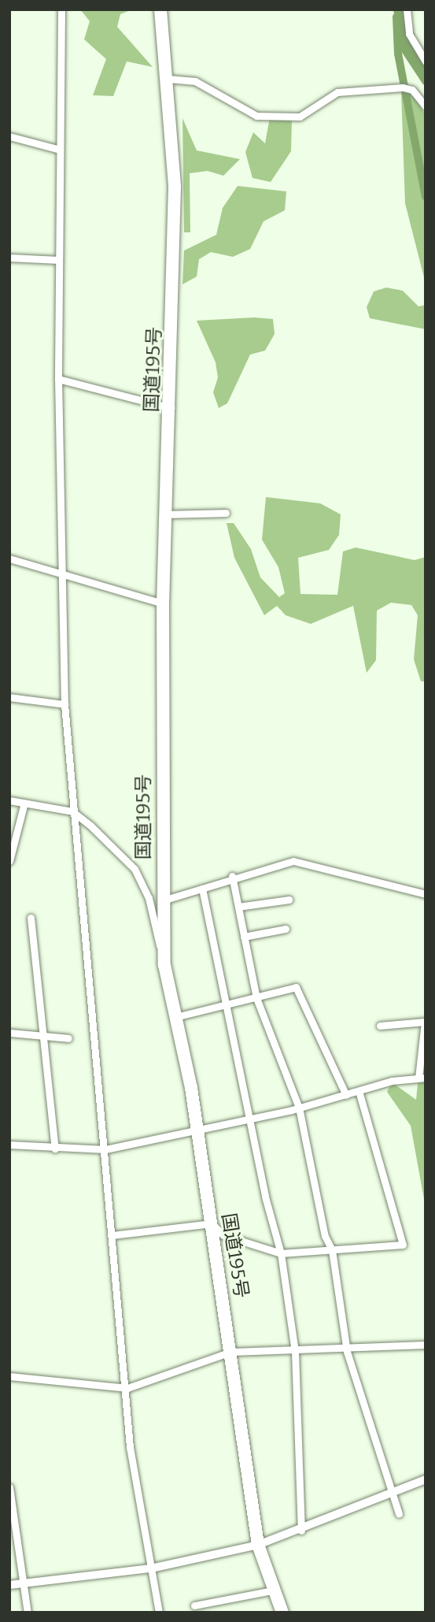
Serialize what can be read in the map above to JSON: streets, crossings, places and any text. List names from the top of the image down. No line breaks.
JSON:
{"streets":{"highway":["国道195号"]}}
